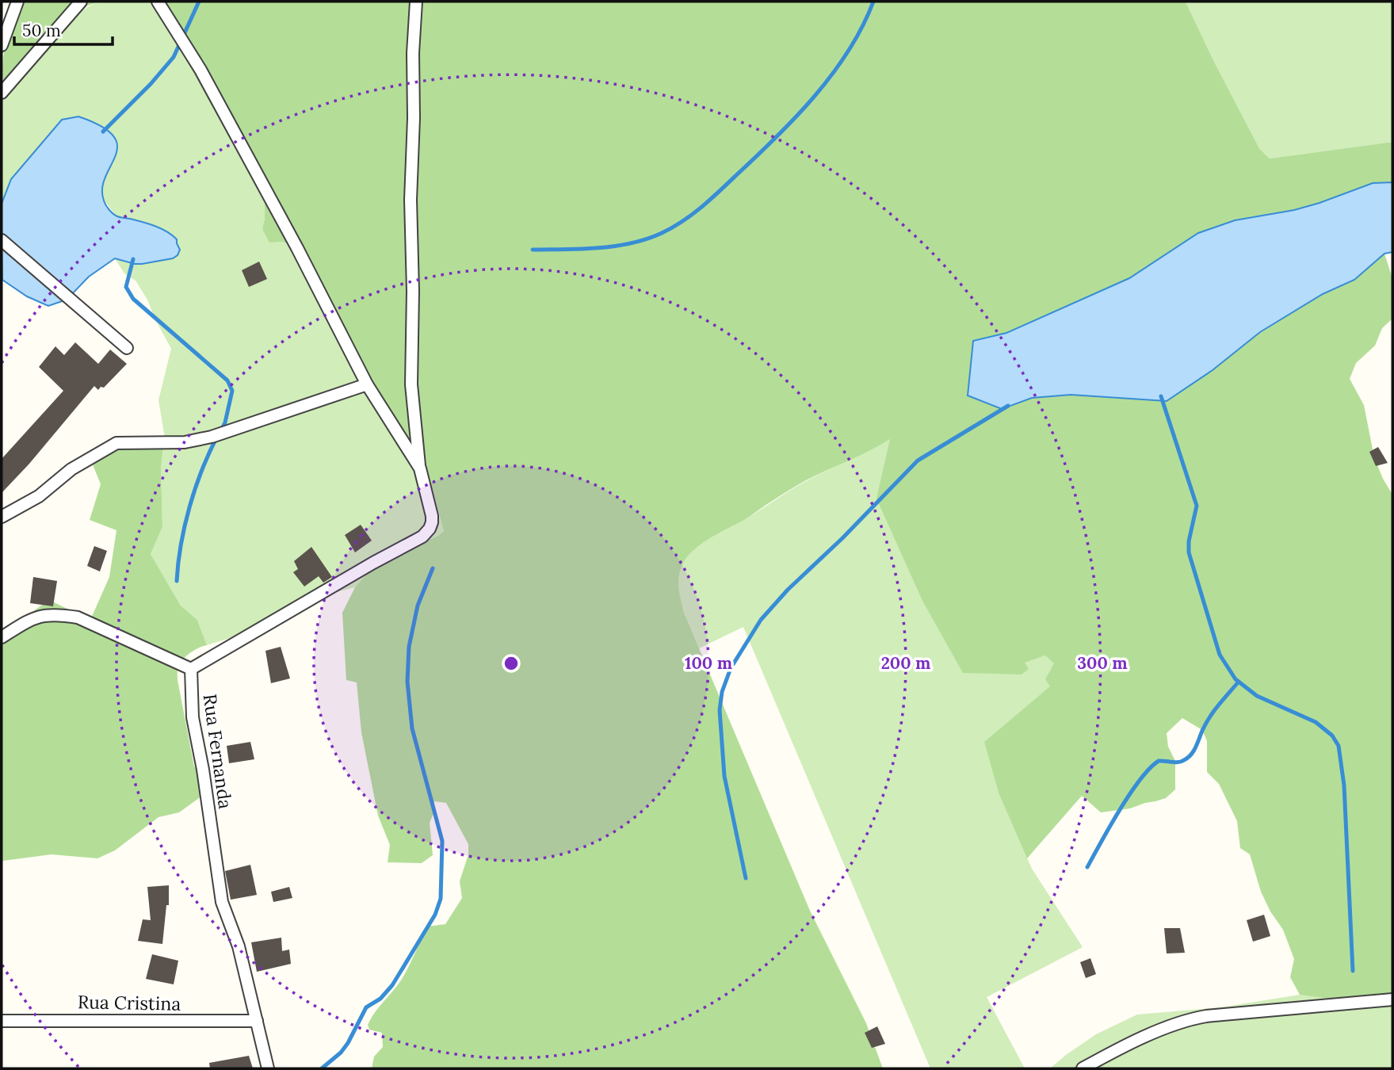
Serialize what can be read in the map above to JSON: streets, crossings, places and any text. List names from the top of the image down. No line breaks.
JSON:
{"streets":{"street":["Rua Fernanda","Rua Cristina"]},"crossings":[["Rua Fernanda","Rua Cristina"]],"scale_bar":"50 m","rings":["100 m","200 m","300 m"]}
